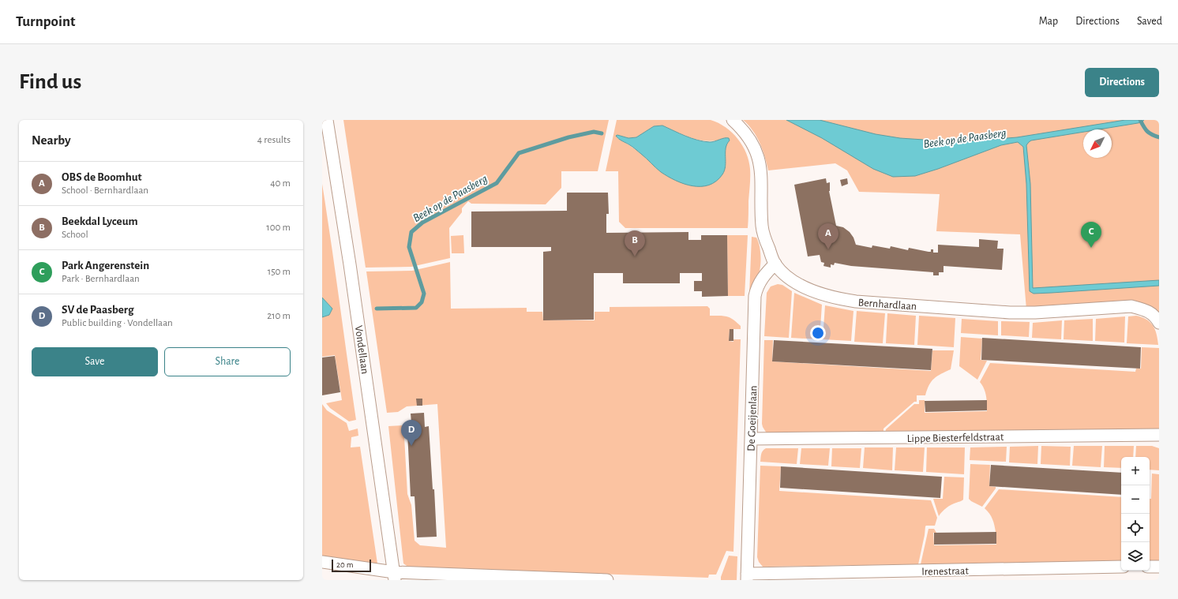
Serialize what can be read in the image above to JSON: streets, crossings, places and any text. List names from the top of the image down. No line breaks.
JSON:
{"streets":{"street":["Bernhardlaan","Vondellaan","De Goeijenlaan","Lippe Biesterfeldstraat","Irenestraat"]},"crossings":[["Bernhardlaan","De Goeijenlaan"],["De Goeijenlaan","Lippe Biesterfeldstraat"],["De Goeijenlaan","Irenestraat"]],"water":["Beek op de Paasberg"],"scale_bar":"20 m","north":"bottom left","page":{"header":"Turnpoint","nav":["Map","Directions","Saved"],"buttons":["Directions",["Save","Share"]],"title":"Find us","heading":["Nearby","4 results"],"list":[{"mark":"A","name":"OBS de Boomhut","note":"School · Bernhardlaan","value":"40 m"},{"mark":"B","name":"Beekdal Lyceum","note":"School","value":"100 m"},{"mark":"C","name":"Park Angerenstein","note":"Park · Bernhardlaan","value":"150 m"},{"mark":"D","name":"SV de Paasberg","note":"Public building · Vondellaan","value":"210 m"}],"pins":["C","A","B","D"],"map_buttons":["+","−"],"scale":"20 m"}}
